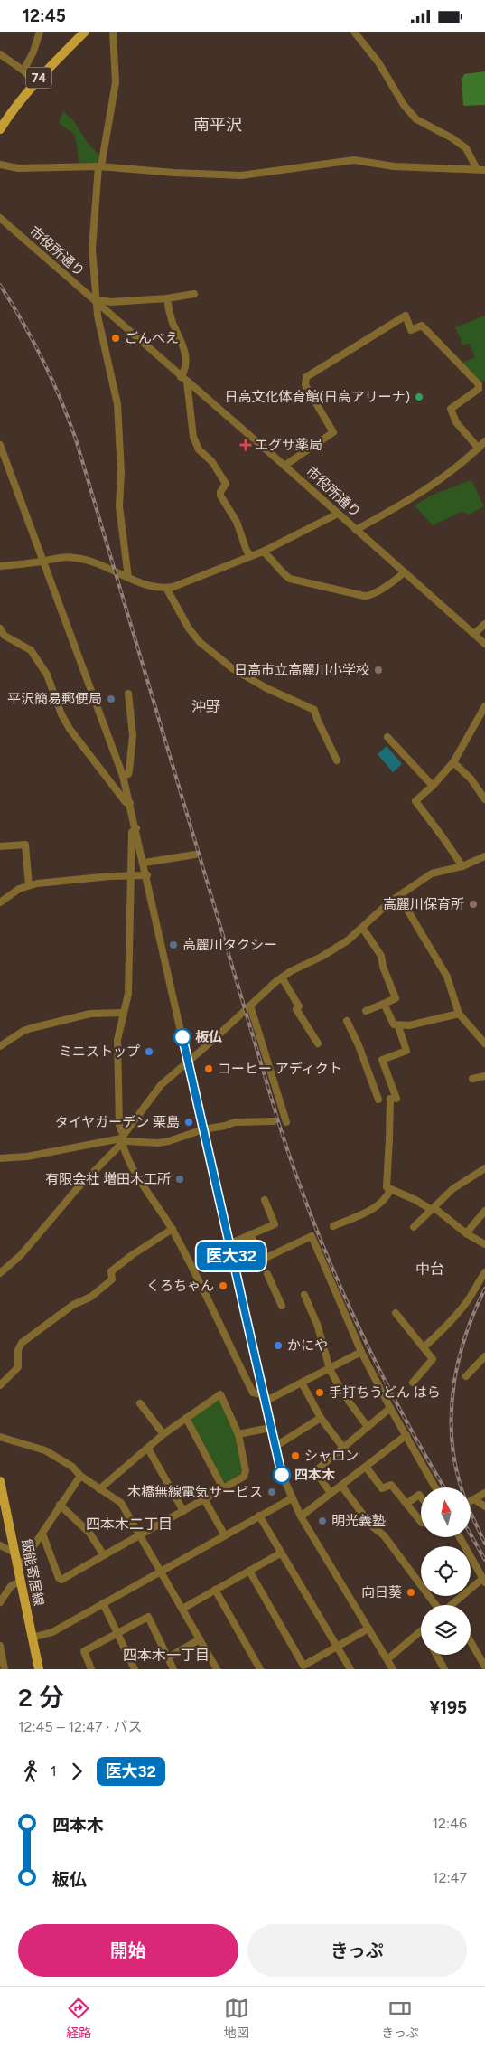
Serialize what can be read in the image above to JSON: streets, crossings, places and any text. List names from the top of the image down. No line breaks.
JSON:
{"streets":{"main road":["74","飯能寄居線"],"street":["市役所通り"]},"districts":["南平沢","沖野","中台","四本木二丁目","四本木一丁目"],"places":{"other":["ごんべえ","日高文化体育館(日高アリーナ)","日高市立高麗川小学校","平沢簡易郵便局","高麗川保育所","高麗川タクシー","板仏","ミニストップ","コーヒー アディクト","タイヤガーデン 栗島","有限会社 増田木工所","くろちゃん","かにや","手打ちうどん はら","シャロン","四本木","木橋無線電気サービス","明光義塾","向日葵"],"health":["エグサ薬局"]},"lines":["bus line 医大32"],"north":"top","page":{"status":"12:45","on_map":"医大32","heading":["2 分","12:45 – 12:47 · バス","¥195"],"legs":["1","医大32"],"list":[{"name":"四本木","value":"12:46"},{"name":"板仏","value":"12:47"}],"buttons":["開始","きっぷ"],"tabs":["経路","地図","きっぷ"]}}
